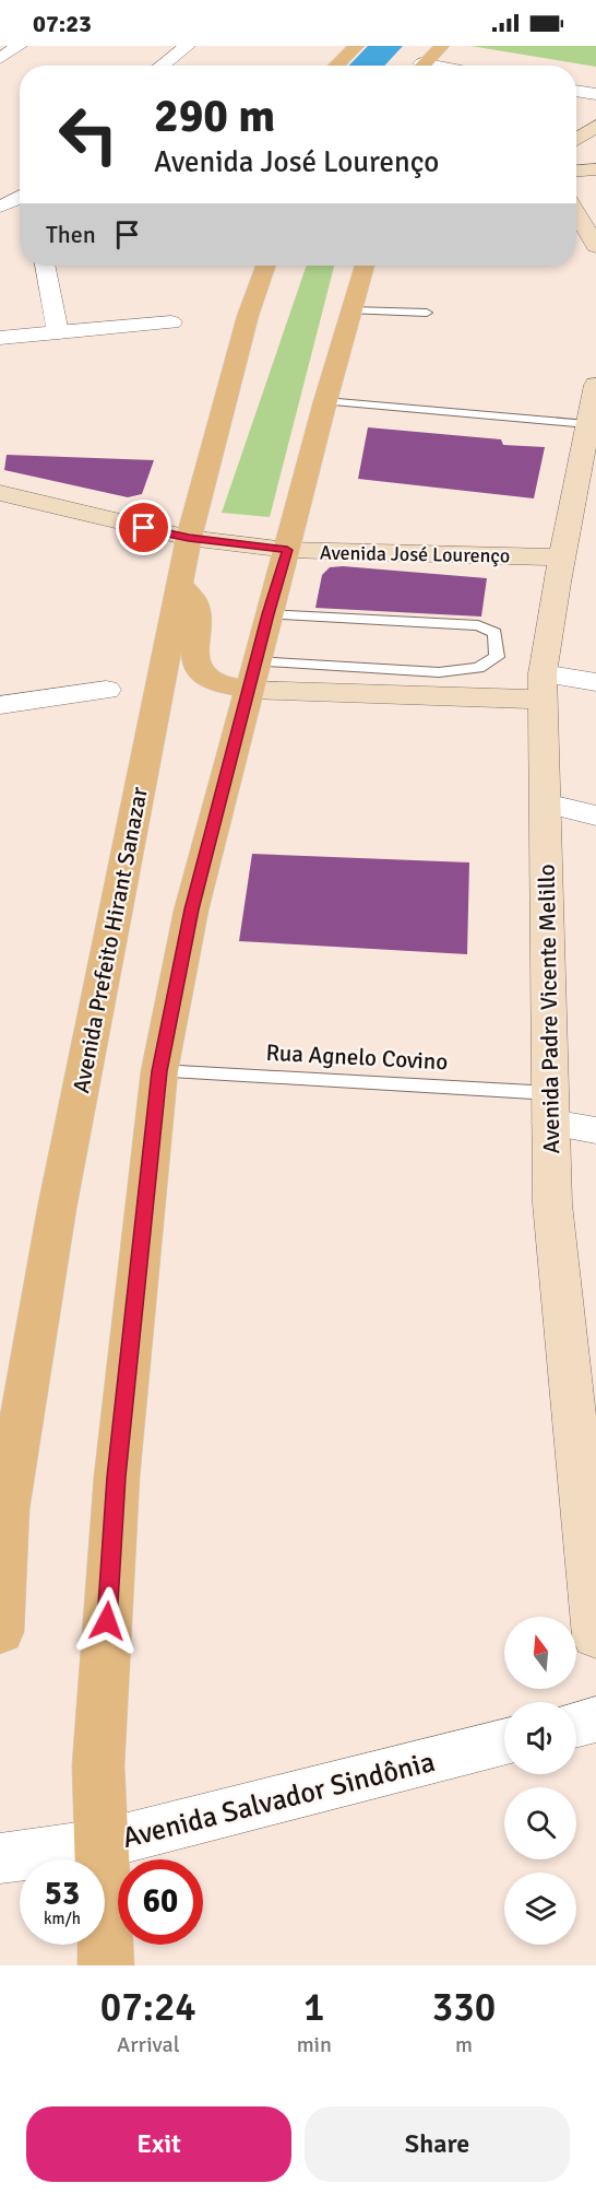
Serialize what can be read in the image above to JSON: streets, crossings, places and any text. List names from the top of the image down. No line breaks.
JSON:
{"streets":{"main road":["Avenida José Lourenço","Avenida Prefeito Hirant Sanazar","Avenida Padre Vicente Melillo"],"street":["Avenida Salvador Sindônia"],"lane":["Rua Agnelo Covino"]},"crossings":[["Avenida José Lourenço","Avenida Prefeito Hirant Sanazar"],["Avenida José Lourenço","Avenida Padre Vicente Melillo"],["Avenida Padre Vicente Melillo","Rua Agnelo Covino"]],"north":"top","page":{"status":"07:23","turn":["290 m","Avenida José Lourenço"],"then":"Then","speed":"53 km/h","limit":"60","eta":["07:24","Arrival","1","min","330","m"],"buttons":["Exit","Share"]}}
